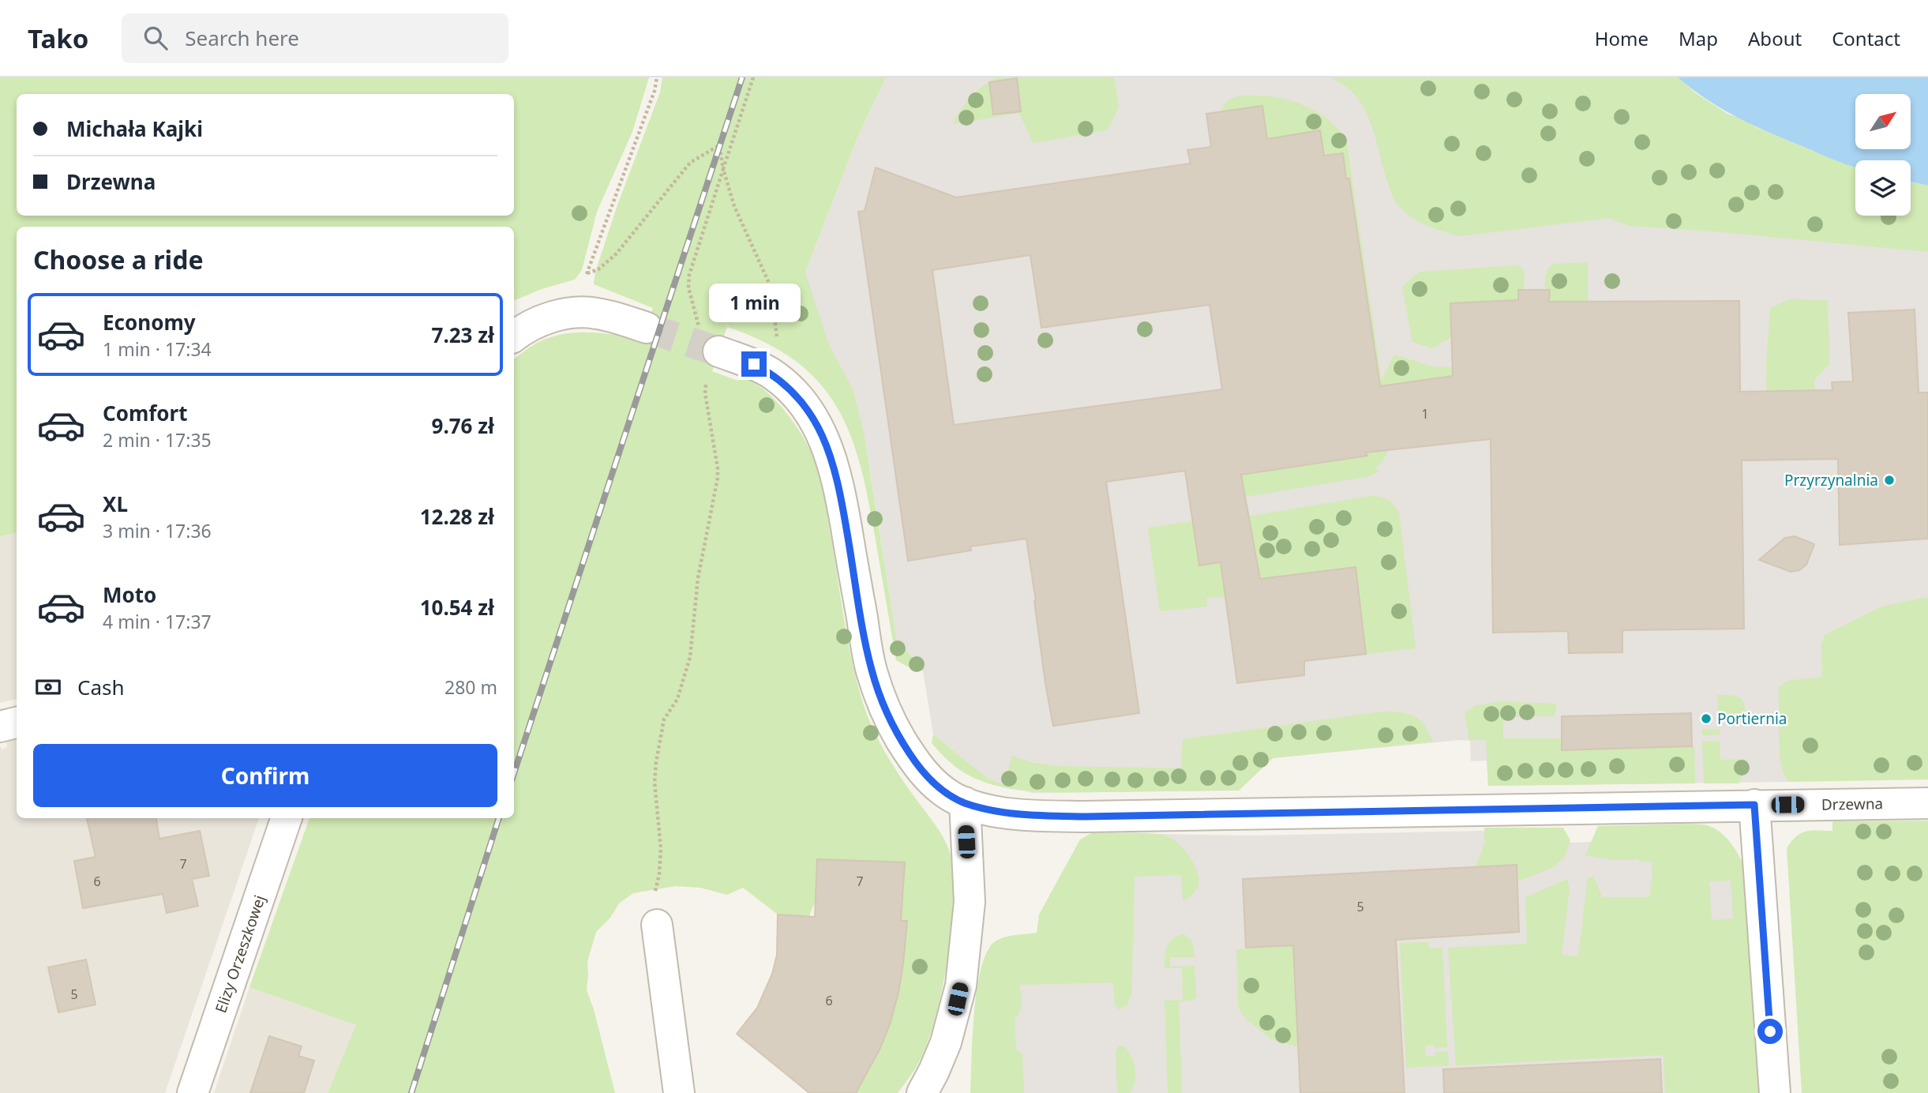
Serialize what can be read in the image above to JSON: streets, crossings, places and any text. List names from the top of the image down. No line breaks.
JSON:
{"streets":{"street":["Drzewna","Elizy Orzeszkowej"]},"places":["Przyrzynalnia","Portiernia"],"house_numbers":["1","7","6","7","5","5","6"],"north":"top right","page":{"header":"Tako","search":"Search here","nav":["Home","Map","About","Contact"],"banner":["Michała Kajki","Drzewna"],"heading":"Choose a ride","bubble":"1 min","list":[{"name":"Economy","note":"1 min · 17:34","value":"7.23 zł"},{"name":"Comfort","note":"2 min · 17:35","value":"9.76 zł"},{"name":"XL","note":"3 min · 17:36","value":"12.28 zł"},{"name":"Moto","note":"4 min · 17:37","value":"10.54 zł"}],"pay":["Cash","280 m"],"buttons":"Confirm"}}
